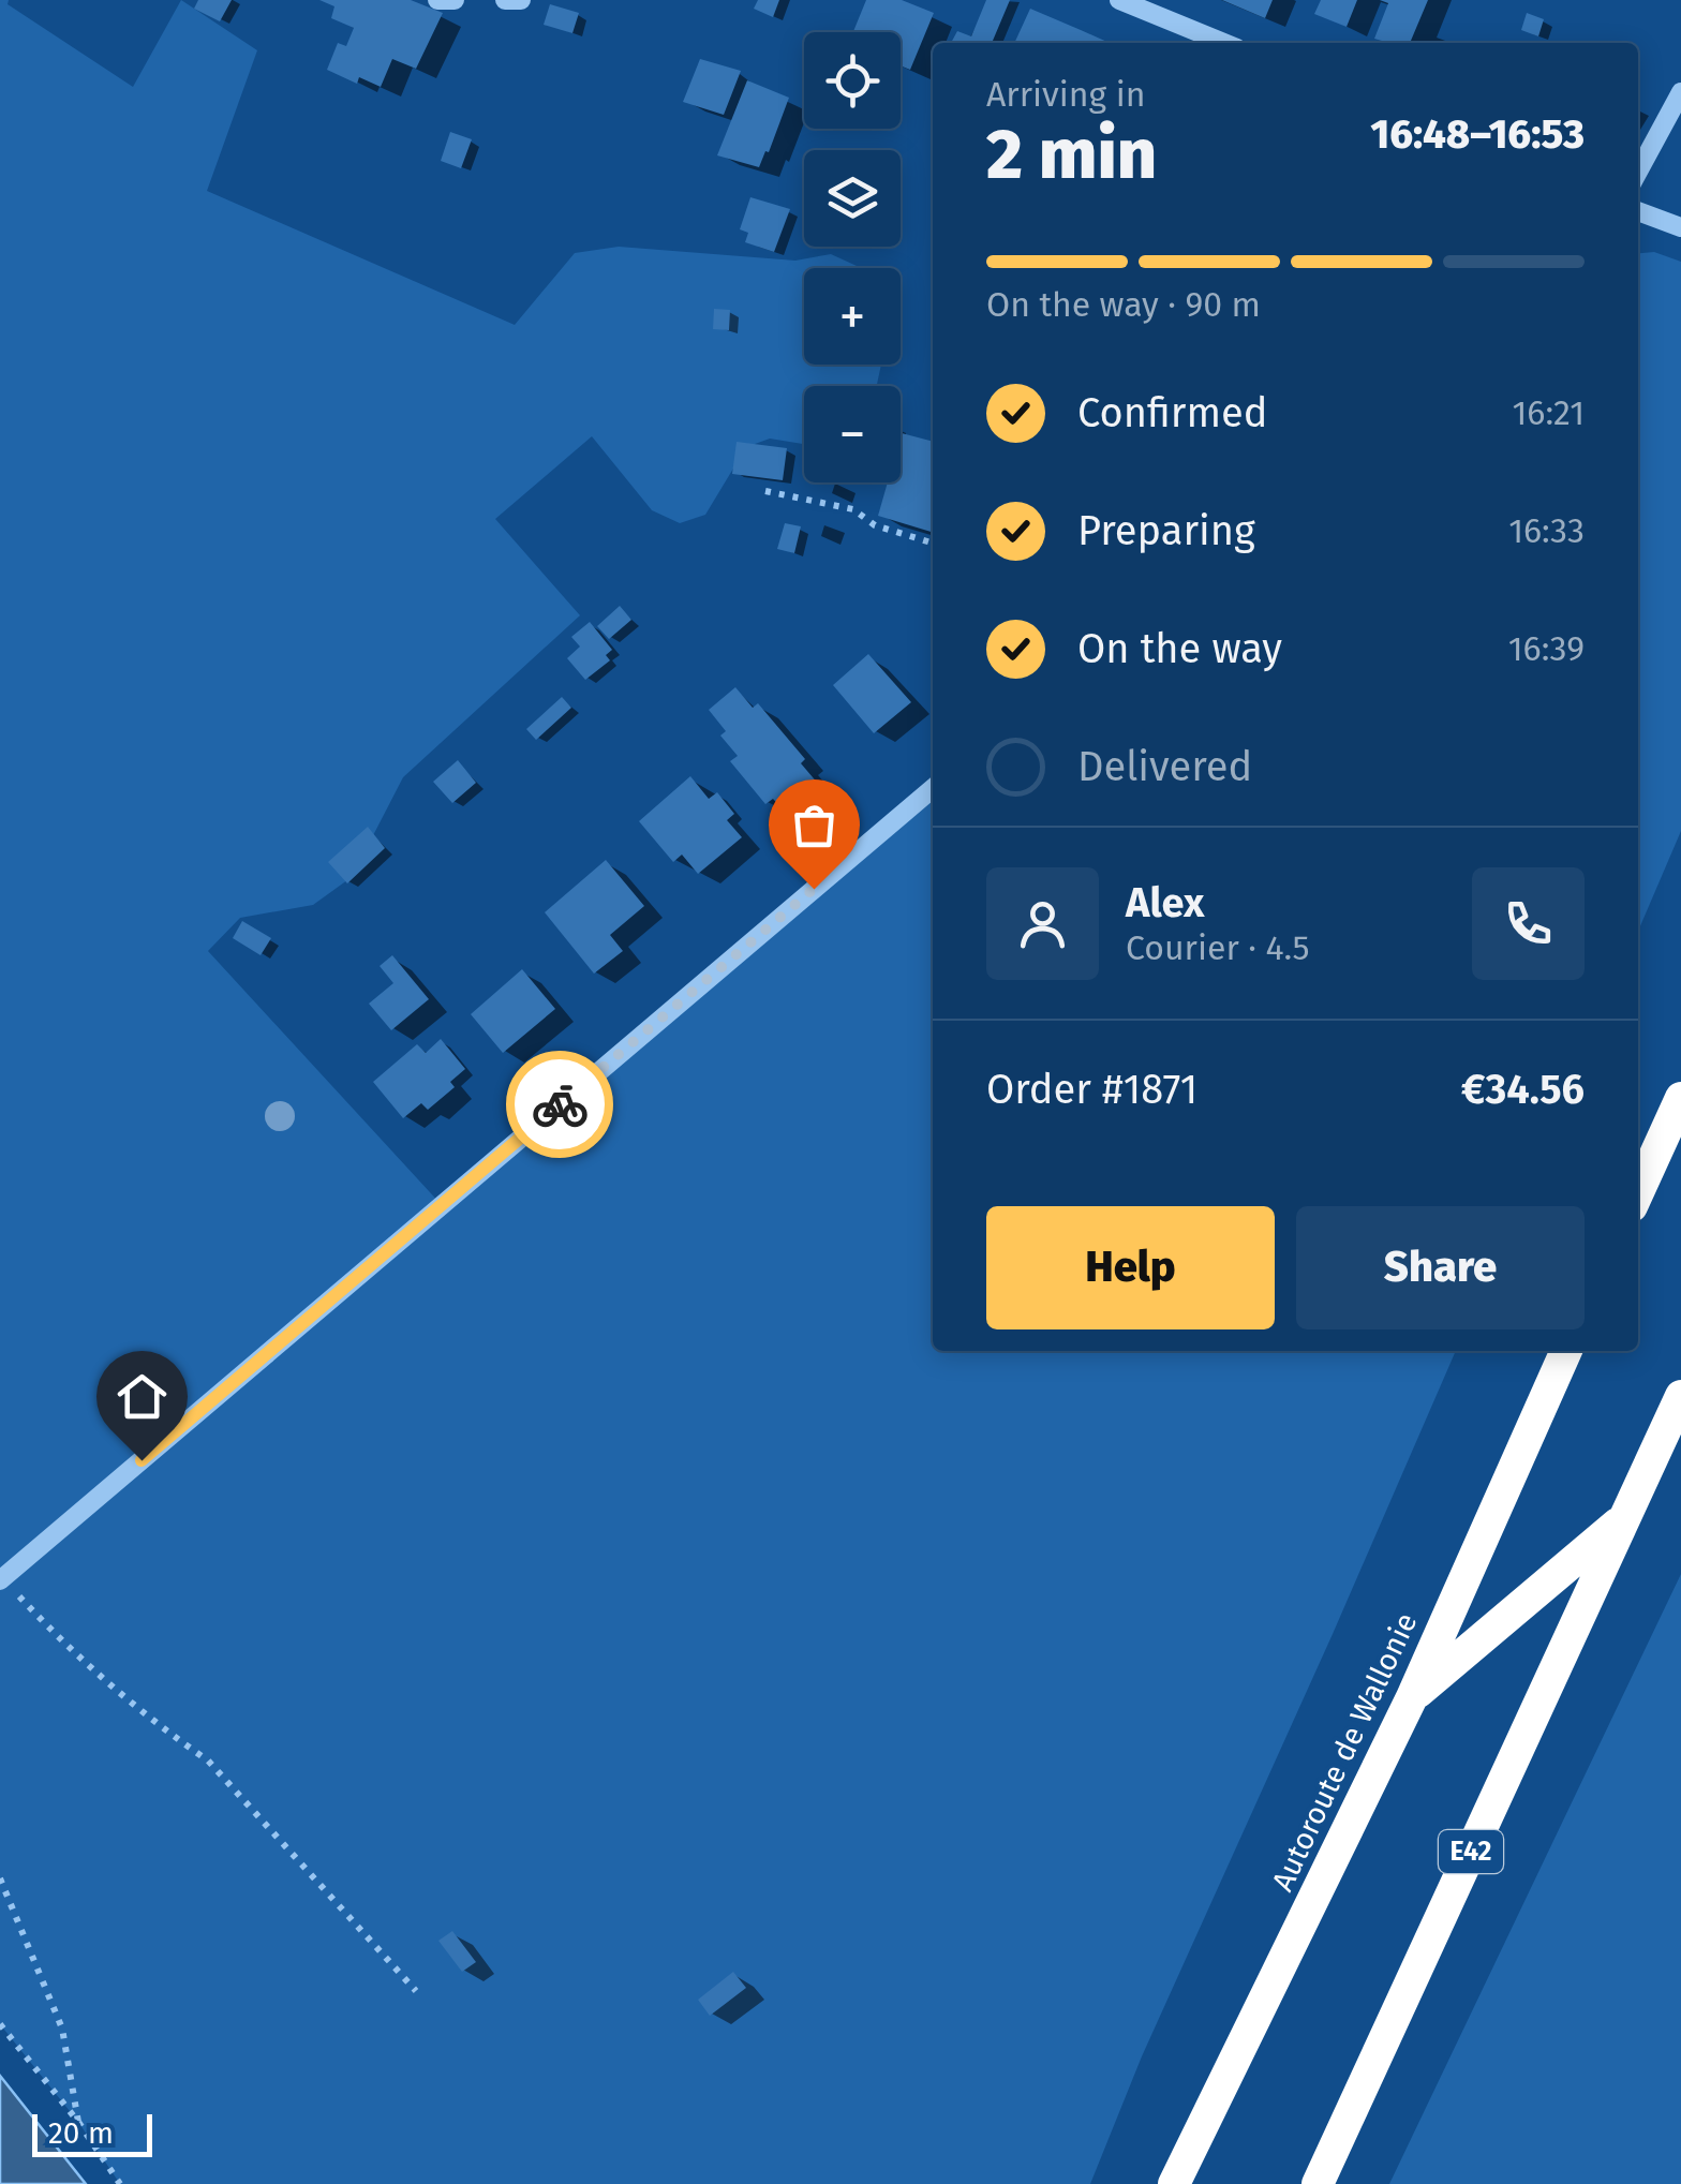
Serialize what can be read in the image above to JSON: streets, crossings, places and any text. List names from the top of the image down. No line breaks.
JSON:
{"streets":{"highway":["Autoroute de Wallonie","E42"]},"scale_bar":"20 m","page":{"map_buttons":["+","−"],"heading":["2 min","Arriving in","16:48–16:53"],"panel":["Alex","Courier · 4.5","Order #1871","€34.56"],"bar":"On the way · 90 m","list":[["Confirmed","16:21"],["Preparing","16:33"],["On the way","16:39"],"Delivered"],"buttons":["Help","Share"],"scale":"20 m"}}
